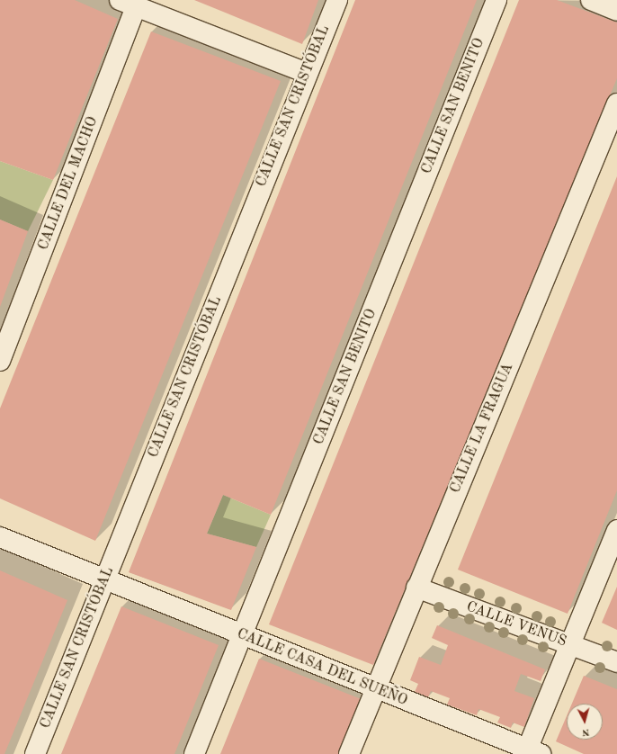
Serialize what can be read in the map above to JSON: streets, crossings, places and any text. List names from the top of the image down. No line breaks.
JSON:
{"streets":{"street":["CALLE SAN CRISTÓBAL","CALLE SAN BENITO","CALLE DEL MACHO","CALLE LA FRAGUA","CALLE VENUS","CALLE CASA DEL SUEÑO"]},"crossings":[["CALLE SAN CRISTÓBAL","CALLE CASA DEL SUEÑO"],["CALLE SAN BENITO","CALLE CASA DEL SUEÑO"],["CALLE LA FRAGUA","CALLE VENUS"],["CALLE LA FRAGUA","CALLE CASA DEL SUEÑO"]],"north":"bottom"}
